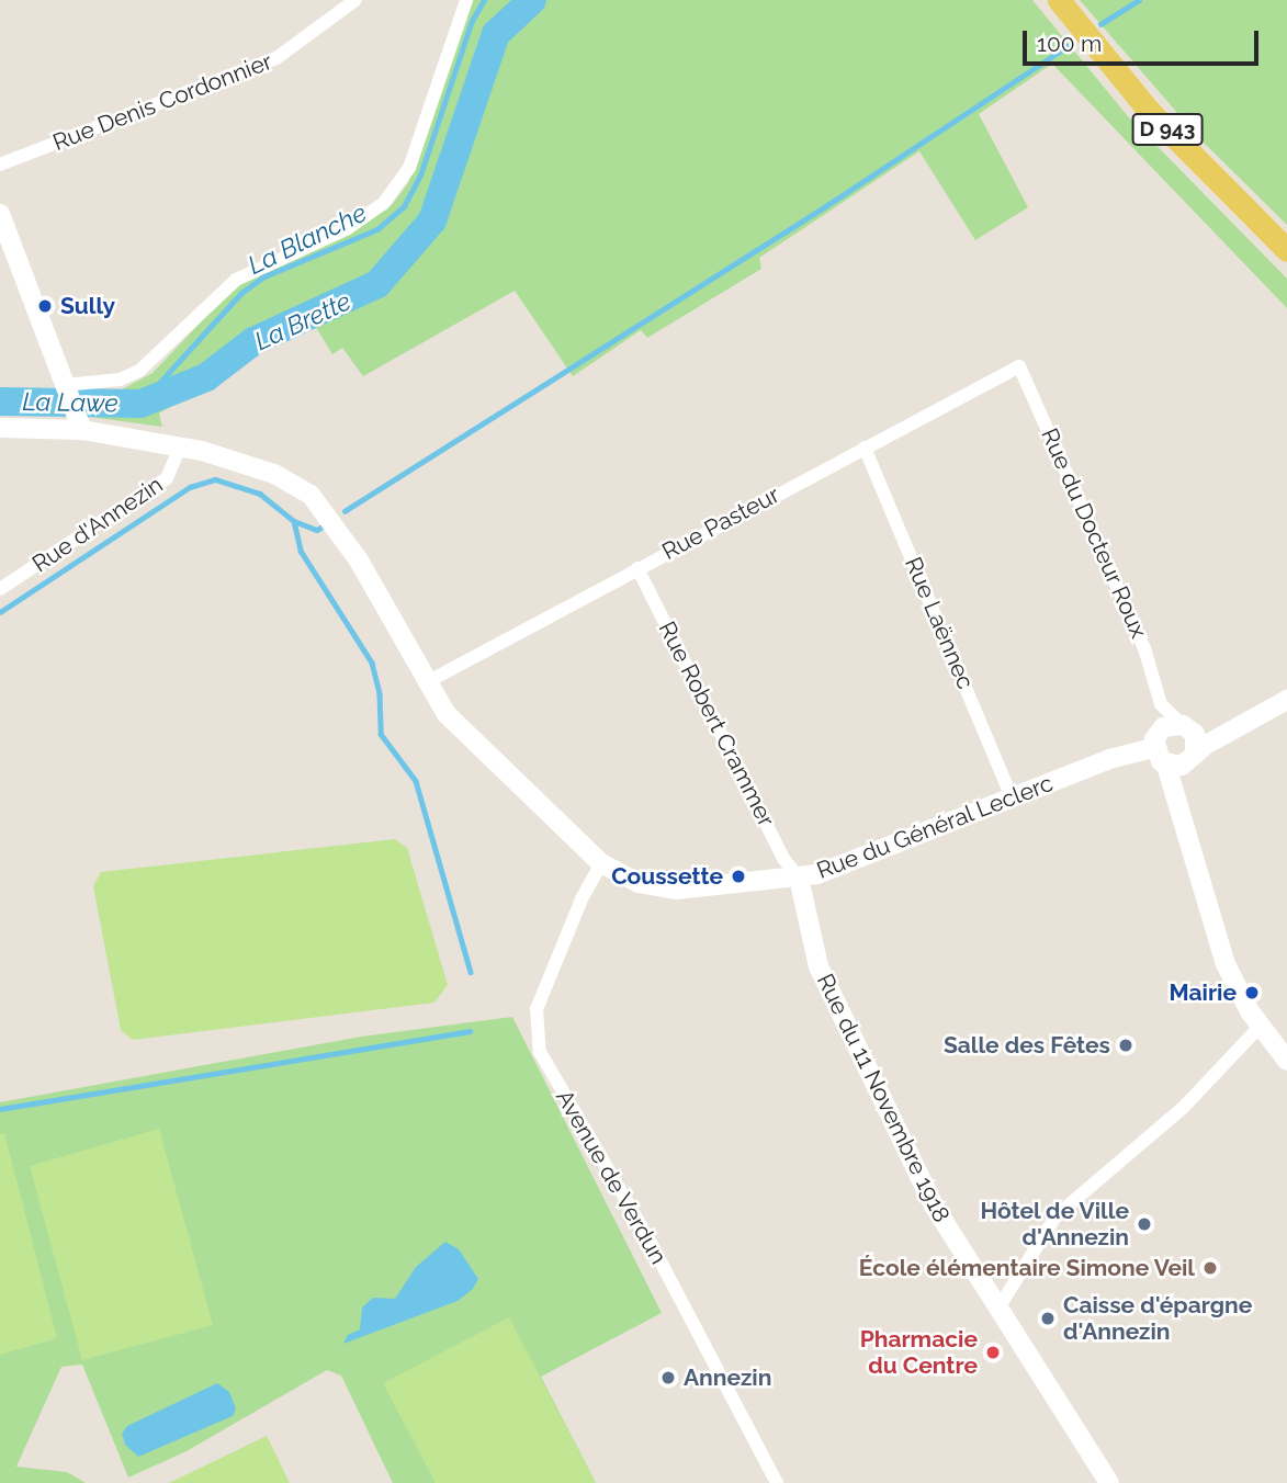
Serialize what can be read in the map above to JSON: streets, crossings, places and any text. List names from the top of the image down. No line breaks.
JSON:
{"streets":{"main road":["D 943"],"street":["Rue Denis Cordonnier","Rue Pasteur","Rue d'Annezin","Rue du Docteur Roux","Rue Laënnec","Rue Robert Crammer","Rue du Général Leclerc","Rue du 11 Novembre 1918","Avenue de Verdun"]},"crossings":[["Rue Pasteur","Rue du Docteur Roux"],["Rue Pasteur","Rue Laënnec"],["Rue Pasteur","Rue Robert Crammer"],["Rue Pasteur","Rue du Général Leclerc"],["Rue d'Annezin","Rue du Général Leclerc"],["Rue du Docteur Roux","Rue du Général Leclerc"],["Rue Laënnec","Rue du Général Leclerc"],["Rue Robert Crammer","Rue du Général Leclerc"],["Rue Robert Crammer","Rue du 11 Novembre 1918"],["Rue du Général Leclerc","Rue du 11 Novembre 1918"],["Rue du Général Leclerc","Avenue de Verdun"]],"water":["La Blanche","La Brette","La Lawe"],"places":["Sully","Coussette","Mairie","Salle des Fêtes","Hôtel de Ville d'Annezin","École élémentaire Simone Veil","Caisse d'épargne d'Annezin","Pharmacie du Centre","Annezin"],"scale_bar":"100 m"}
